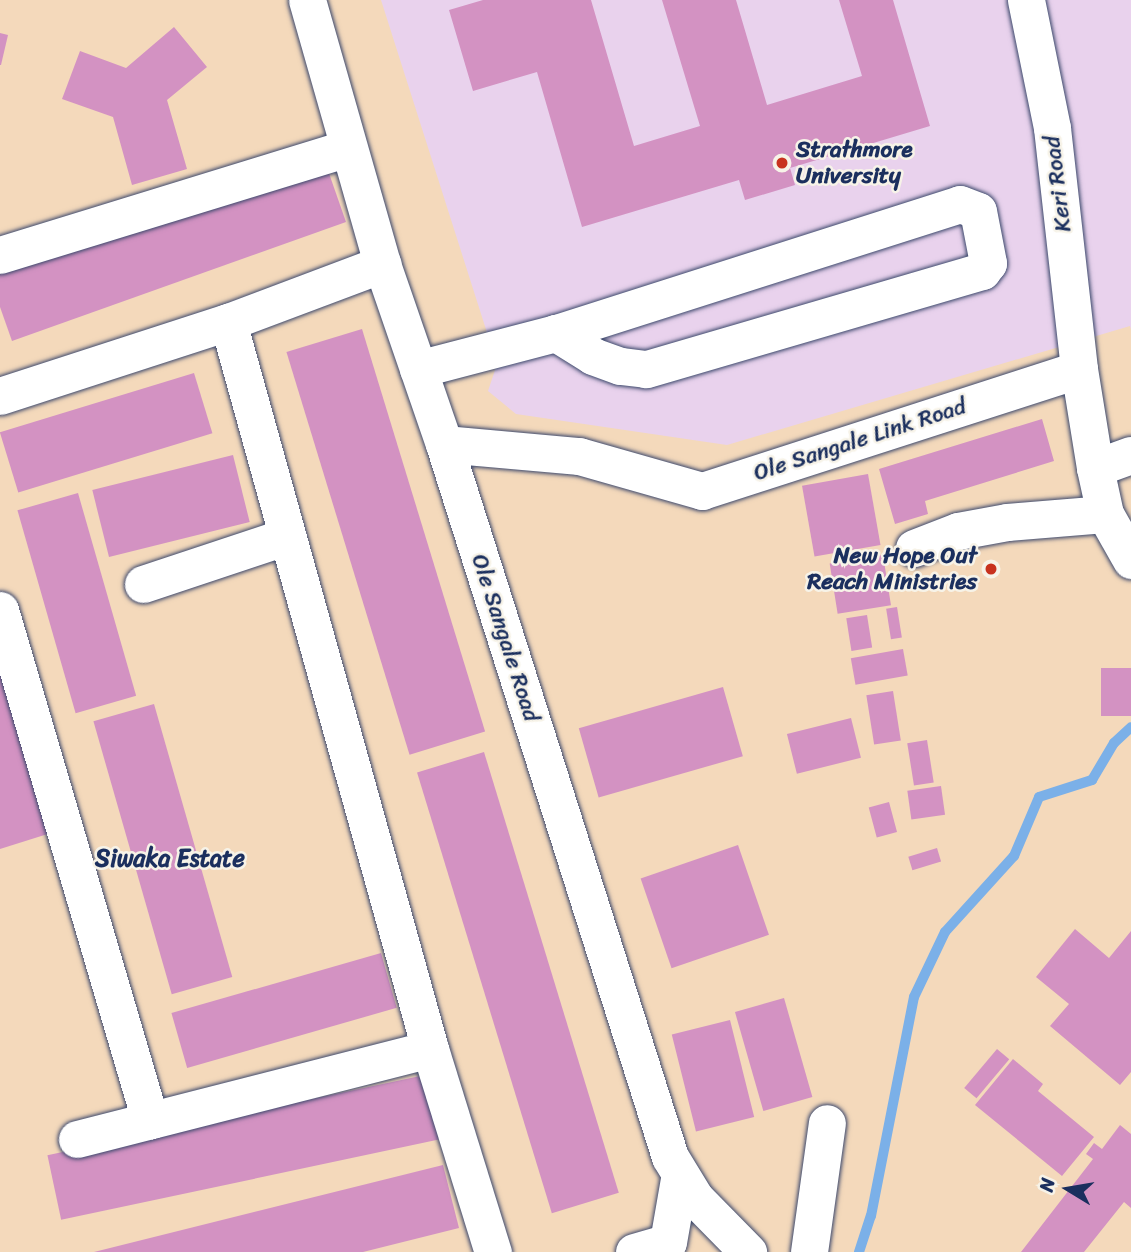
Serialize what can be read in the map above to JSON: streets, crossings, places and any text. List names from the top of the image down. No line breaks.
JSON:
{"streets":{"street":["Keri Road","Ole Sangale Link Road","Ole Sangale Road"]},"crossings":[["Keri Road","Ole Sangale Link Road"],["Ole Sangale Link Road","Ole Sangale Road"]],"districts":["Siwaka Estate"],"places":["Strathmore University","New Hope Out Reach Ministries"],"north":"left"}
